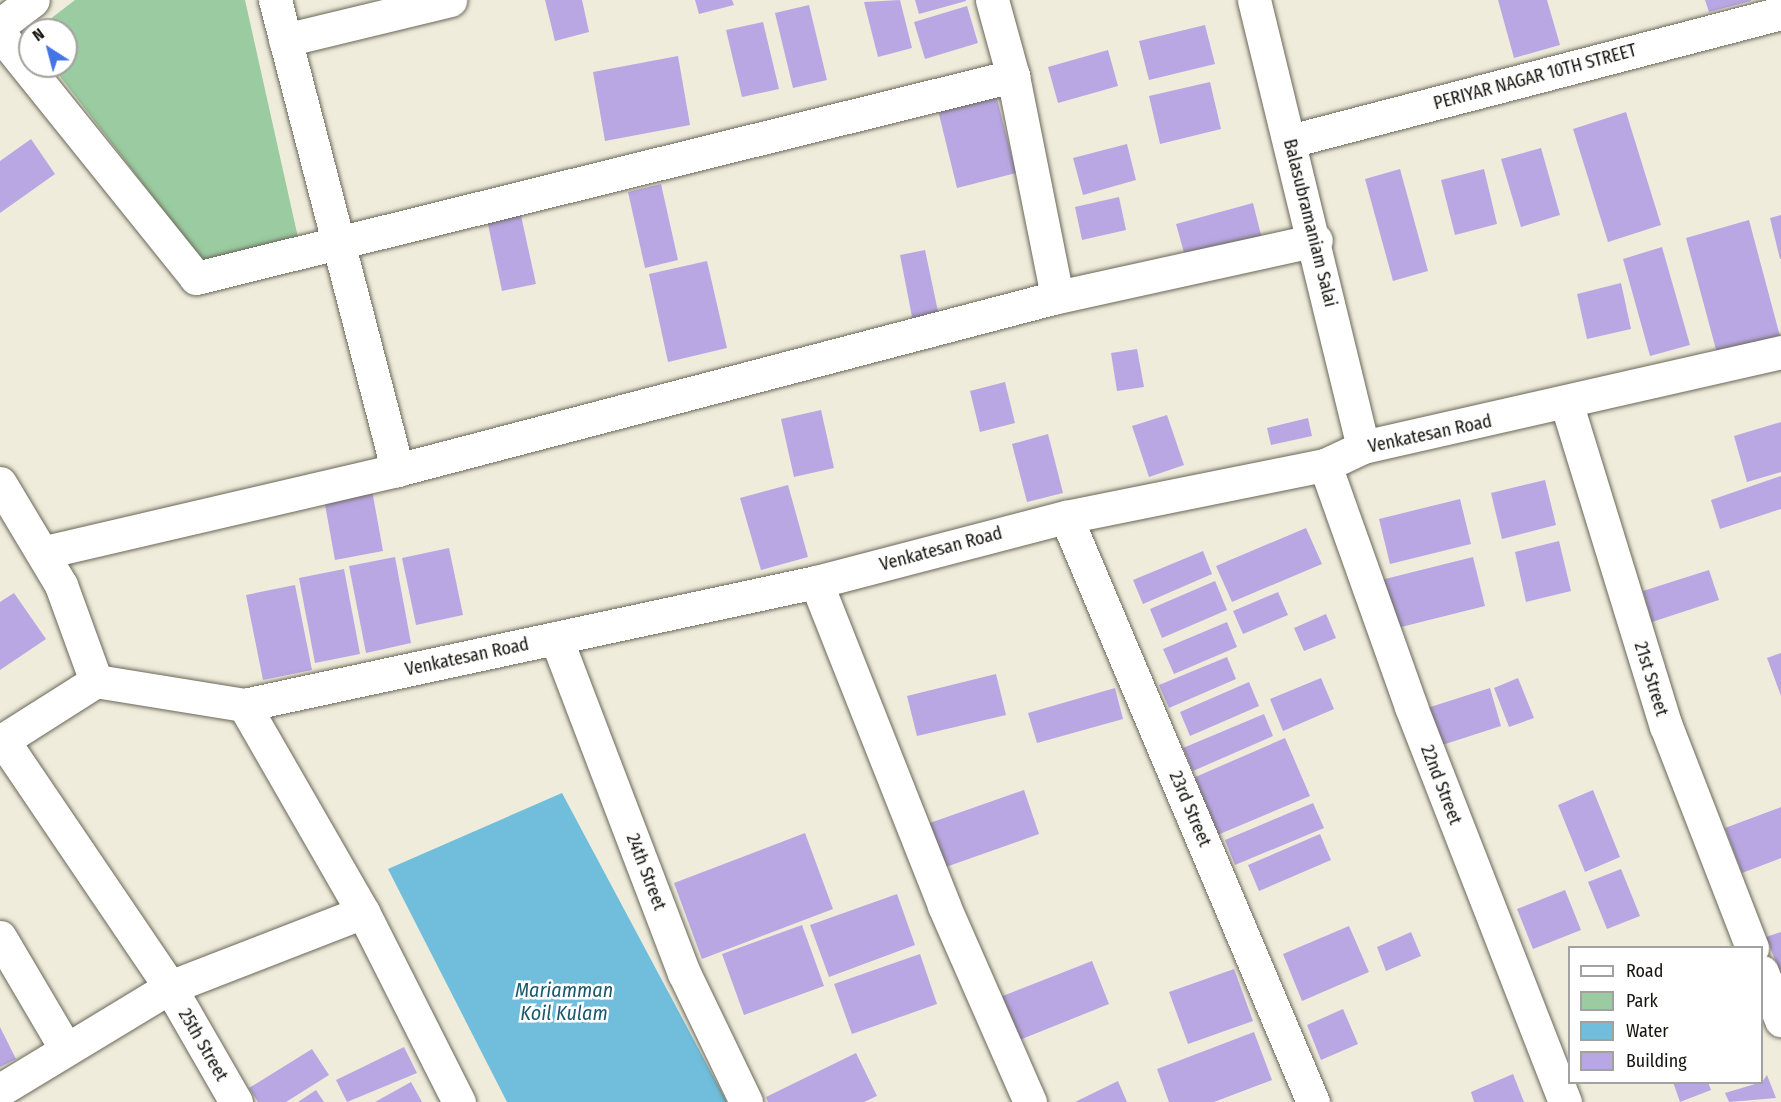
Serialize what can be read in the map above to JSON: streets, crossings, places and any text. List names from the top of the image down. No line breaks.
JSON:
{"streets":{"street":["PERIYAR NAGAR 10TH STREET","Balasubramaniam Salai","Venkatesan Road","21st Street","22nd Street","23rd Street","24th Street","25th Street"]},"crossings":[["PERIYAR NAGAR 10TH STREET","Balasubramaniam Salai"],["Balasubramaniam Salai","Venkatesan Road"],["Venkatesan Road","21st Street"],["Venkatesan Road","22nd Street"],["Venkatesan Road","23rd Street"],["Venkatesan Road","24th Street"]],"water":["Mariamman Koil Kulam"],"legend":["Road","Park","Water","Building"],"north":"top left"}
